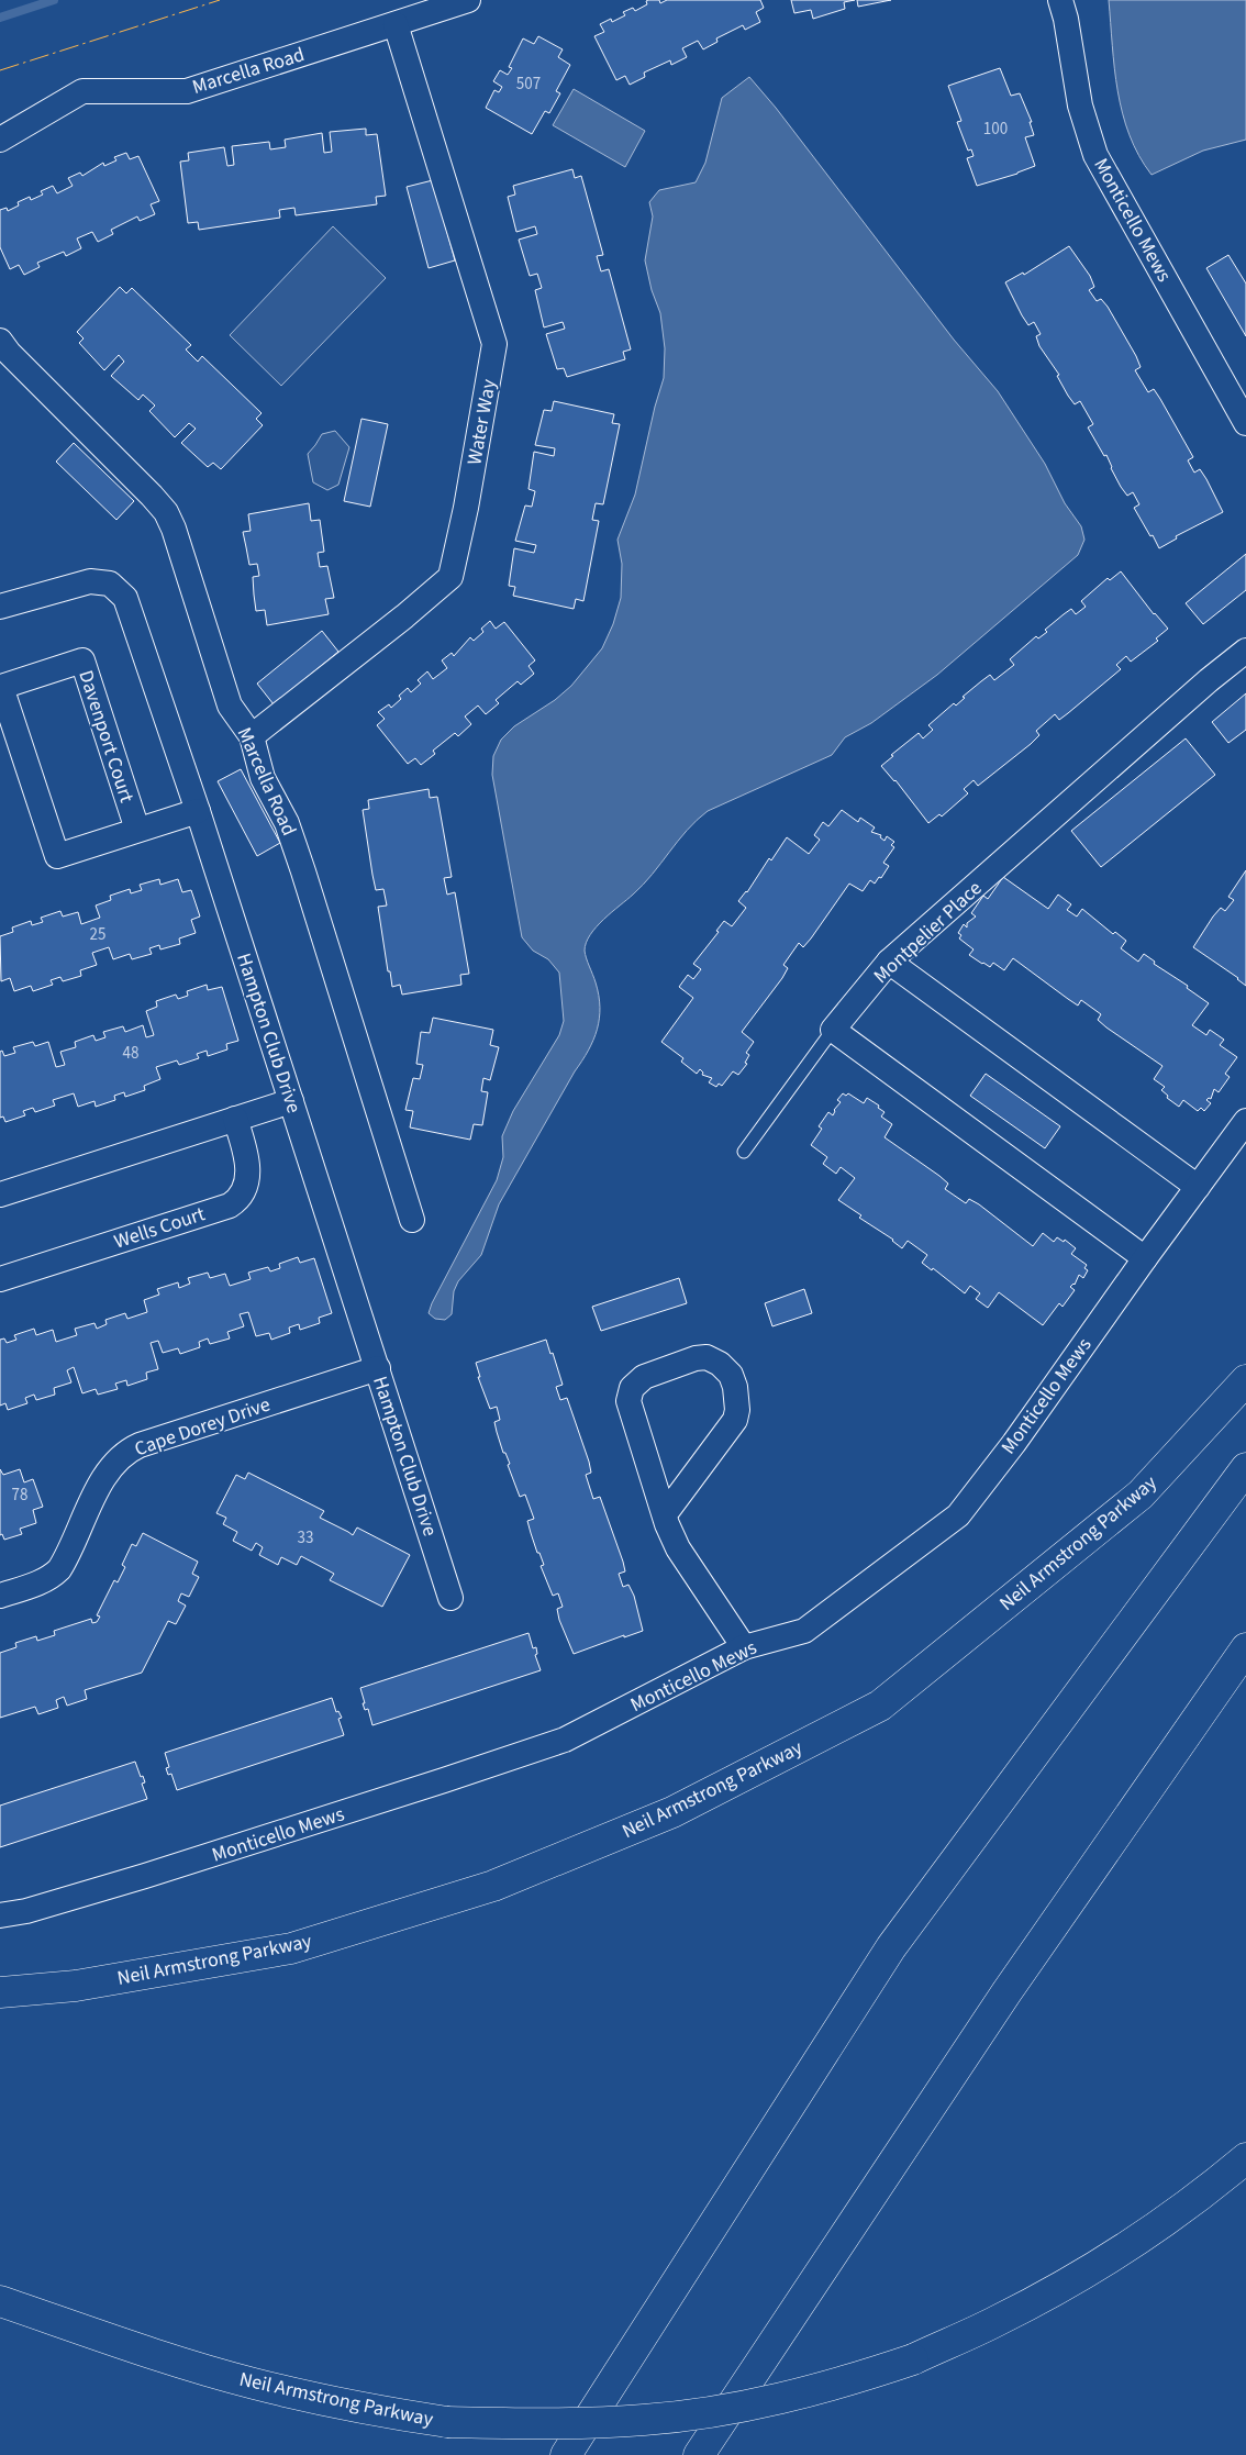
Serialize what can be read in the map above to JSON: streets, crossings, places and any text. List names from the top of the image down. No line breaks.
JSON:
{"streets":{"highway":["Neil Armstrong Parkway"],"street":["Marcella Road","Monticello Mews","Water Way","Davenport Court","Montpelier Place","Hampton Club Drive","Wells Court","Cape Dorey Drive"]},"crossings":[["Marcella Road","Water Way"],["Davenport Court","Hampton Club Drive"],["Hampton Club Drive","Cape Dorey Drive"]],"house_numbers":["507","100","25","48","78","33"]}
